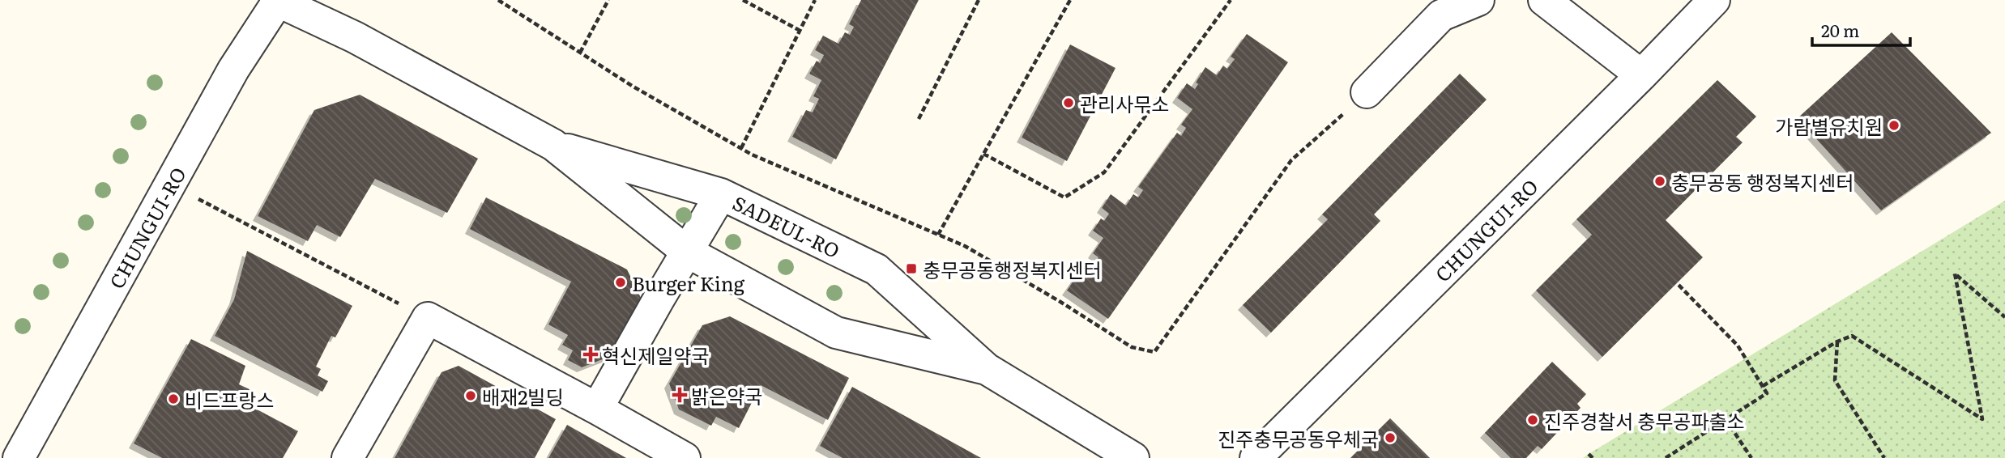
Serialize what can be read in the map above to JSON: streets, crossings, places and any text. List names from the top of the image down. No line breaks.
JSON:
{"streets":{"street":["SADEUL-RO","CHUNGUI-RO"]},"crossings":[["SADEUL-RO","CHUNGUI-RO"]],"places":{"other":["관리사무소","가람별유치원","충무공동 행정복지센터","Burger King","배재2빌딩","비드프랑스","진주경찰서 충무공파출소","진주충무공동우체국"],"transit":["충무공동행정복지센터"],"health":["혁신제일약국","밝은약국"]},"scale_bar":"20 m"}
